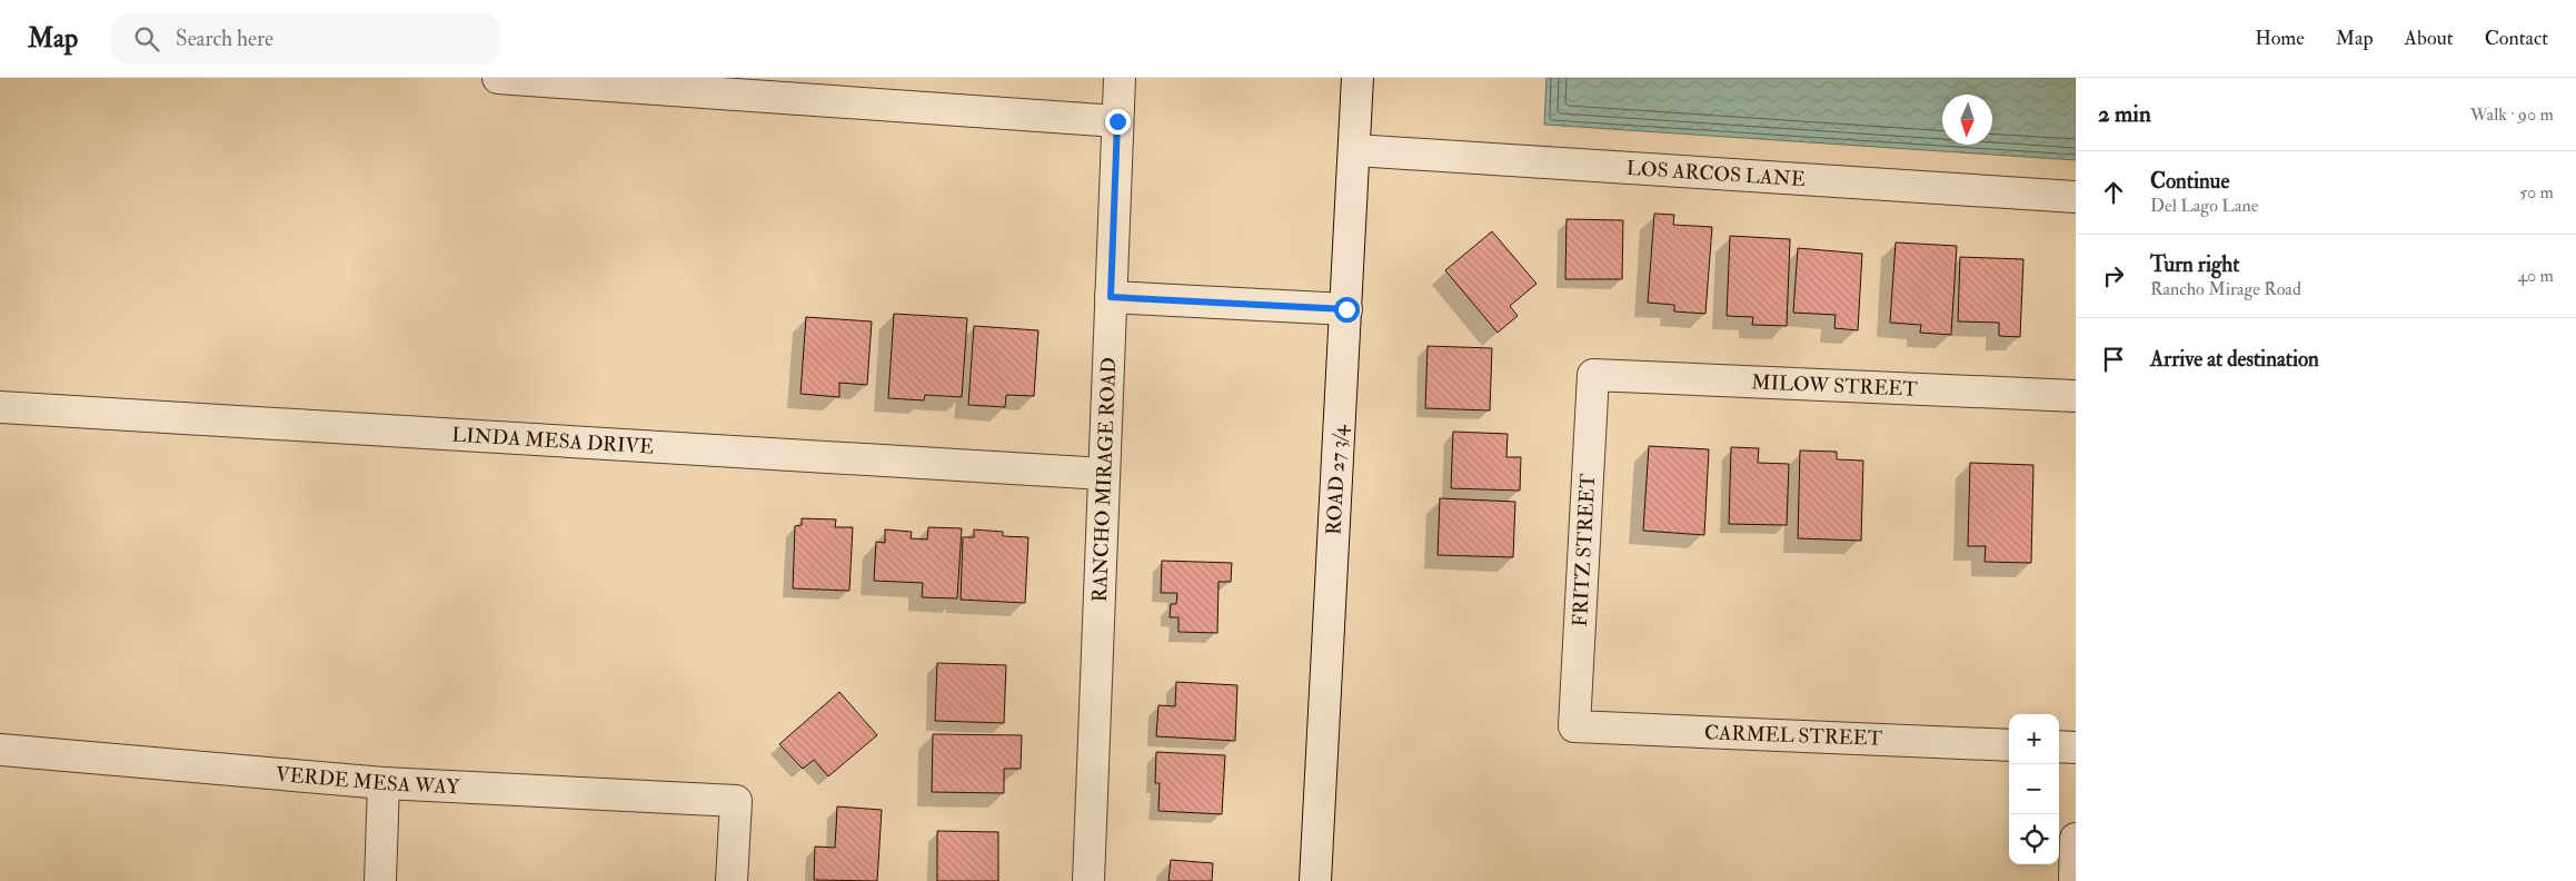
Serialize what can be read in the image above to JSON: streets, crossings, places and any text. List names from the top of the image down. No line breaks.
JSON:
{"streets":{"street":["LOS ARCOS LANE","MILOW STREET","LINDA MESA DRIVE","RANCHO MIRAGE ROAD","ROAD 27 3/4","FRITZ STREET","CARMEL STREET","VERDE MESA WAY"]},"crossings":[["LOS ARCOS LANE","ROAD 27 3/4"],["MILOW STREET","FRITZ STREET"],["LINDA MESA DRIVE","RANCHO MIRAGE ROAD"],["FRITZ STREET","CARMEL STREET"]],"north":"bottom","page":{"header":"Map","search":"Search here","nav":["Home","Map","About","Contact"],"heading":["2 min","Walk · 90 m"],"list":[["Continue","Del Lago Lane","50 m"],["Turn right","Rancho Mirage Road","40 m"],"Arrive at destination"],"map_buttons":["+","−"]}}
